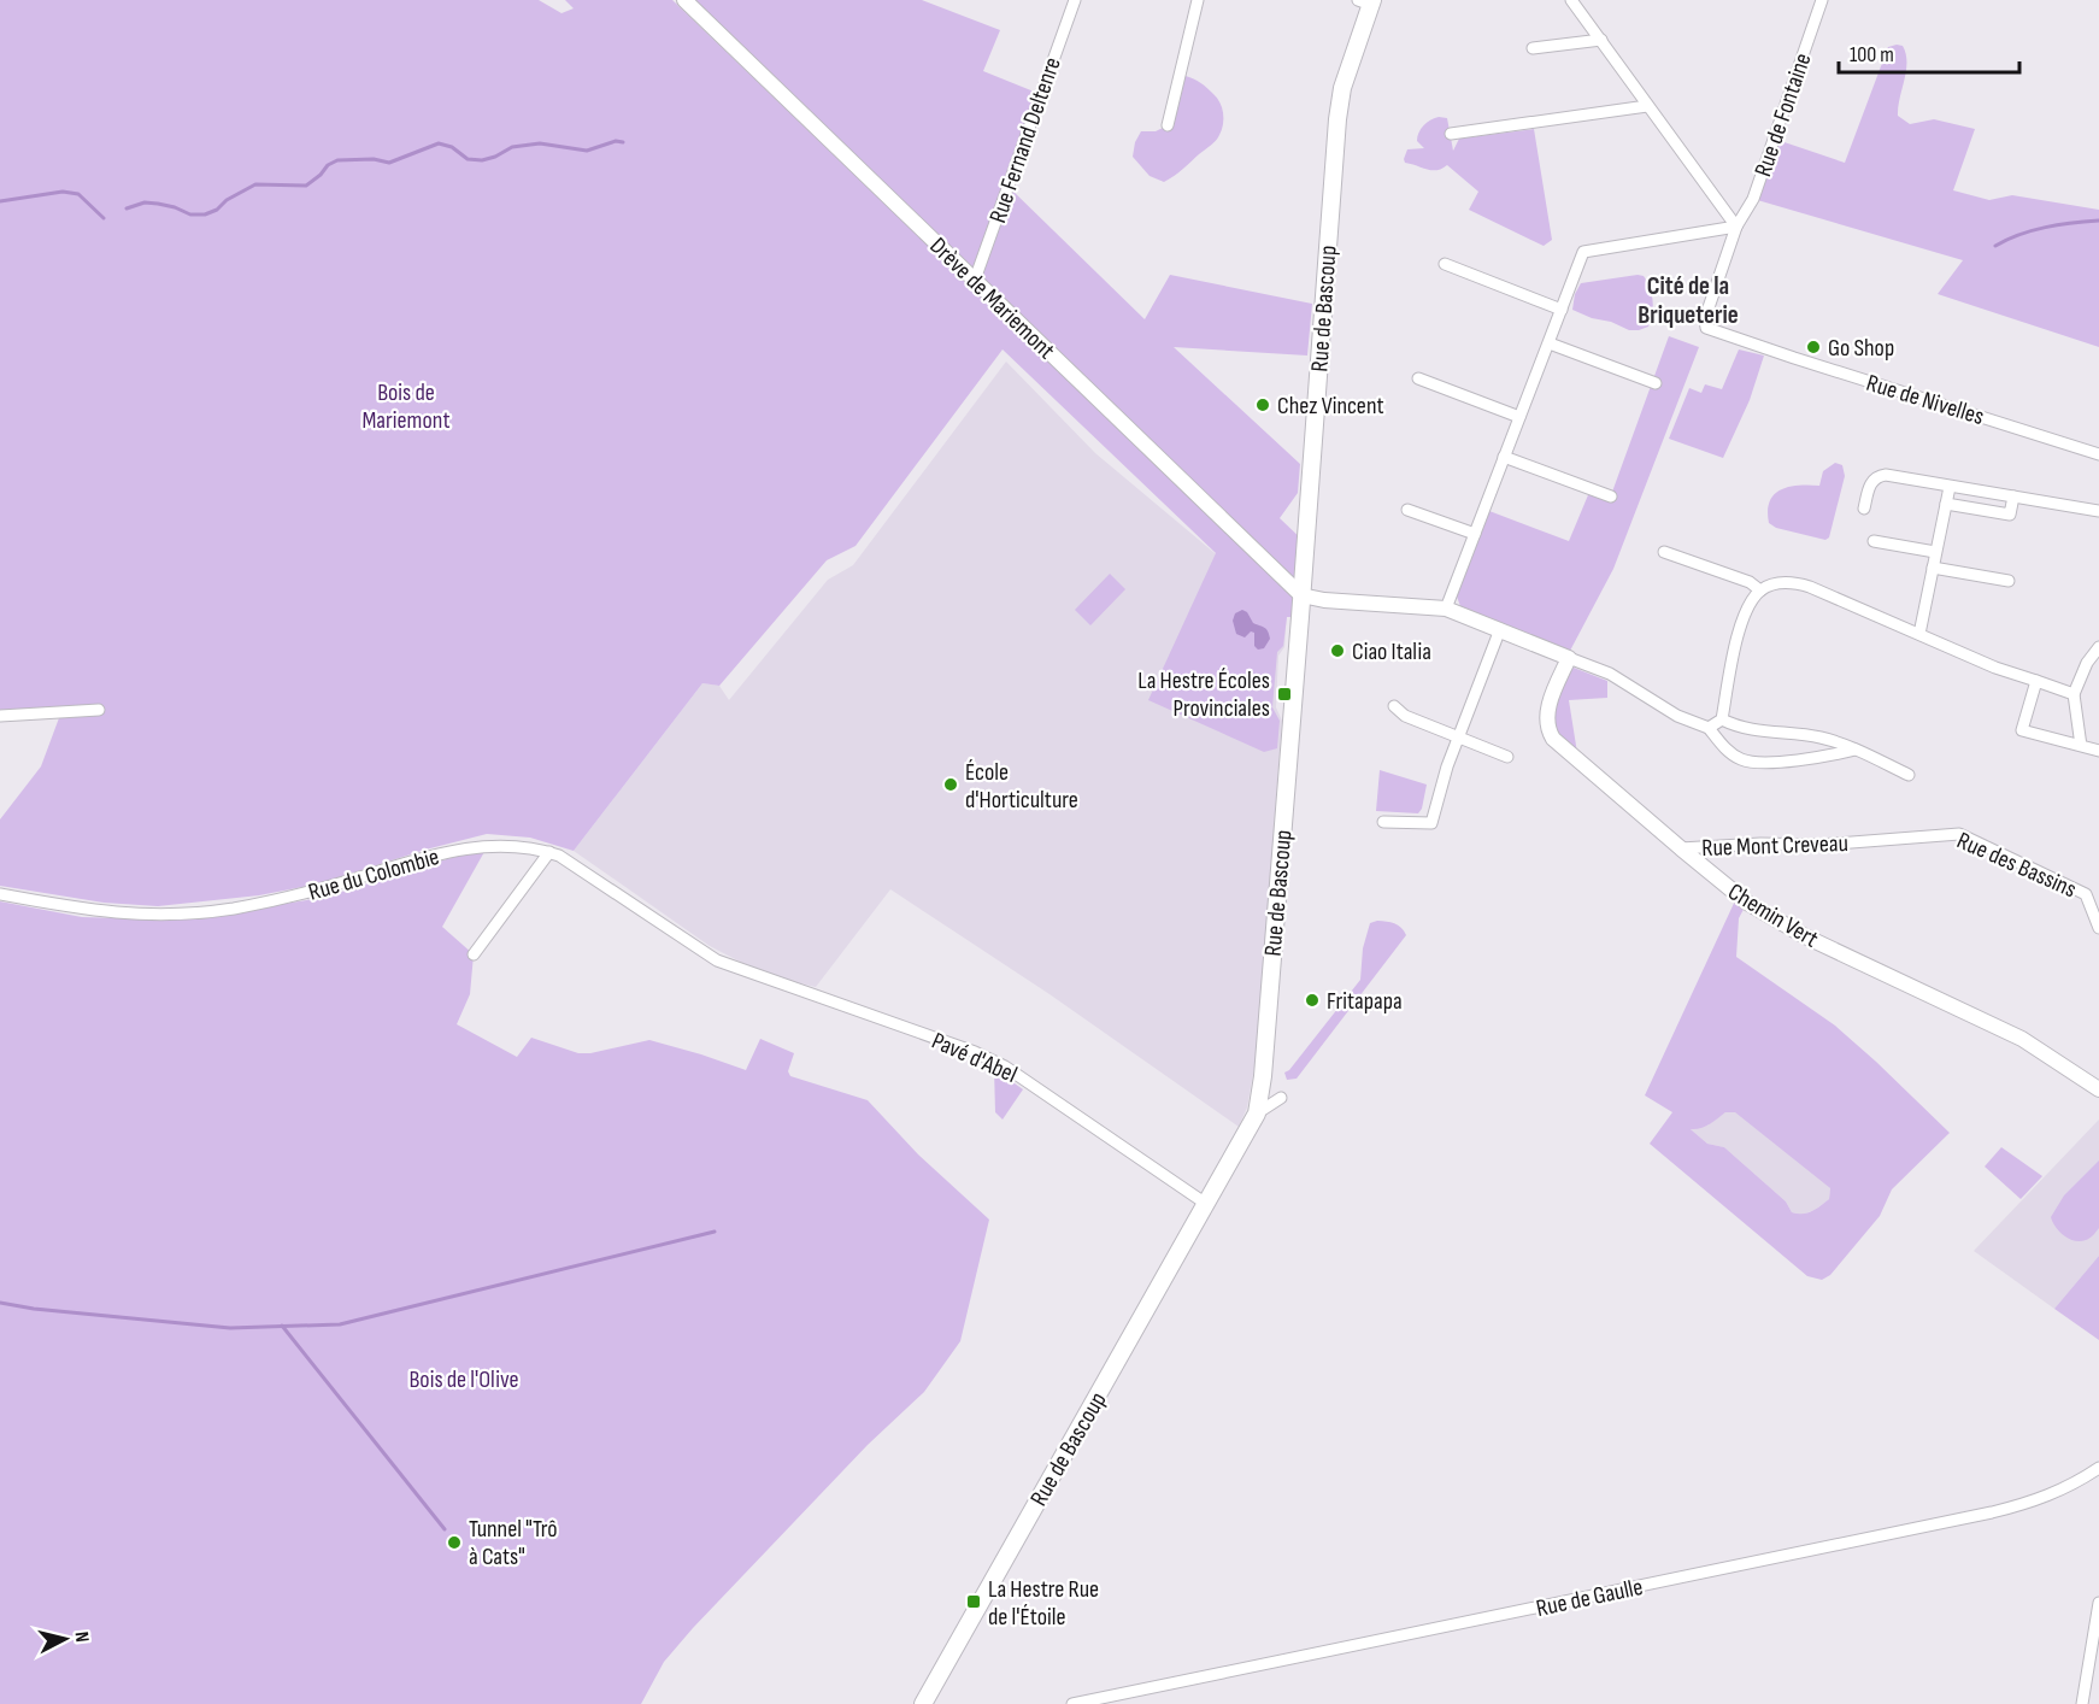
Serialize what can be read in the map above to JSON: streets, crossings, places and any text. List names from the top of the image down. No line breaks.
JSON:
{"streets":{"main road":["Rue de Bascoup"],"street":["Rue de Fontaine","Rue Fernand Deltenre","Drève de Mariemont","Rue de Nivelles","Rue Mont Creveau","Rue des Bassins","Rue du Colombie","Chemin Vert","Pavé d'Abel","Rue de Gaulle"]},"crossings":[["Rue de Fontaine","Rue de Nivelles"],["Rue Fernand Deltenre","Drève de Mariemont"],["Drève de Mariemont","Rue de Bascoup"],["Rue de Bascoup","Pavé d'Abel"],["Rue Mont Creveau","Rue des Bassins"],["Rue Mont Creveau","Chemin Vert"],["Rue du Colombie","Pavé d'Abel"]],"districts":["Cité de la Briqueterie"],"parks":["Bois de Mariemont","Bois de l'Olive"],"places":{"other":["Go Shop","Chez Vincent","Ciao Italia","École d'Horticulture","Fritapapa","Tunnel \"Trô à Cats\""],"transit":["La Hestre Écoles Provinciales","La Hestre Rue de l'Étoile"]},"scale_bar":"100 m","north":"right"}
